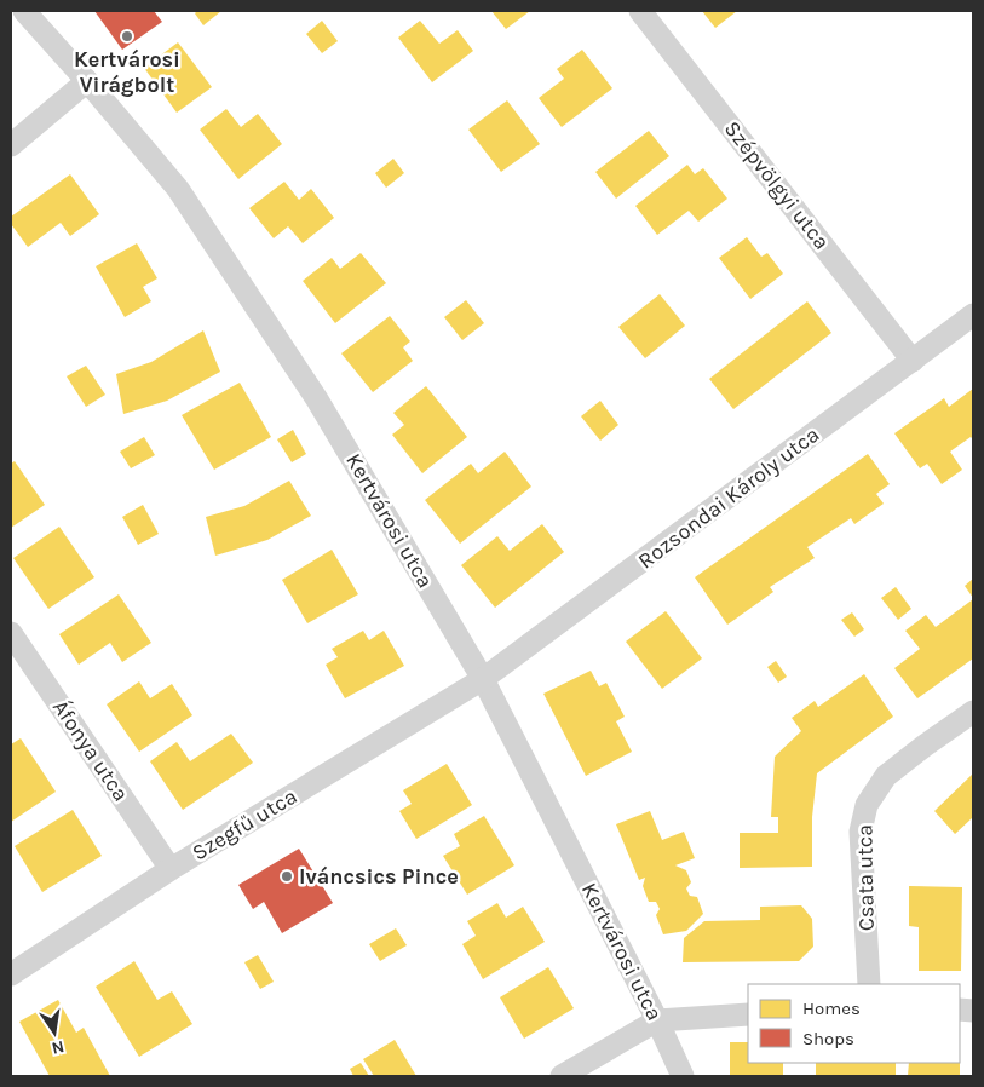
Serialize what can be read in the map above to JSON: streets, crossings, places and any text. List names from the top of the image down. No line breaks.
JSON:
{"streets":{"street":["Szépvölgyi utca","Rozsondai Károly utca","Kertvárosi utca","Áfonya utca","Szegfű utca","Csata utca"]},"crossings":[["Szépvölgyi utca","Rozsondai Károly utca"],["Rozsondai Károly utca","Kertvárosi utca"],["Rozsondai Károly utca","Szegfű utca"],["Kertvárosi utca","Szegfű utca"],["Áfonya utca","Szegfű utca"]],"places":["Kertvárosi Virágbolt","Iváncsics Pince"],"legend":["Homes","Shops"],"north":"bottom"}
